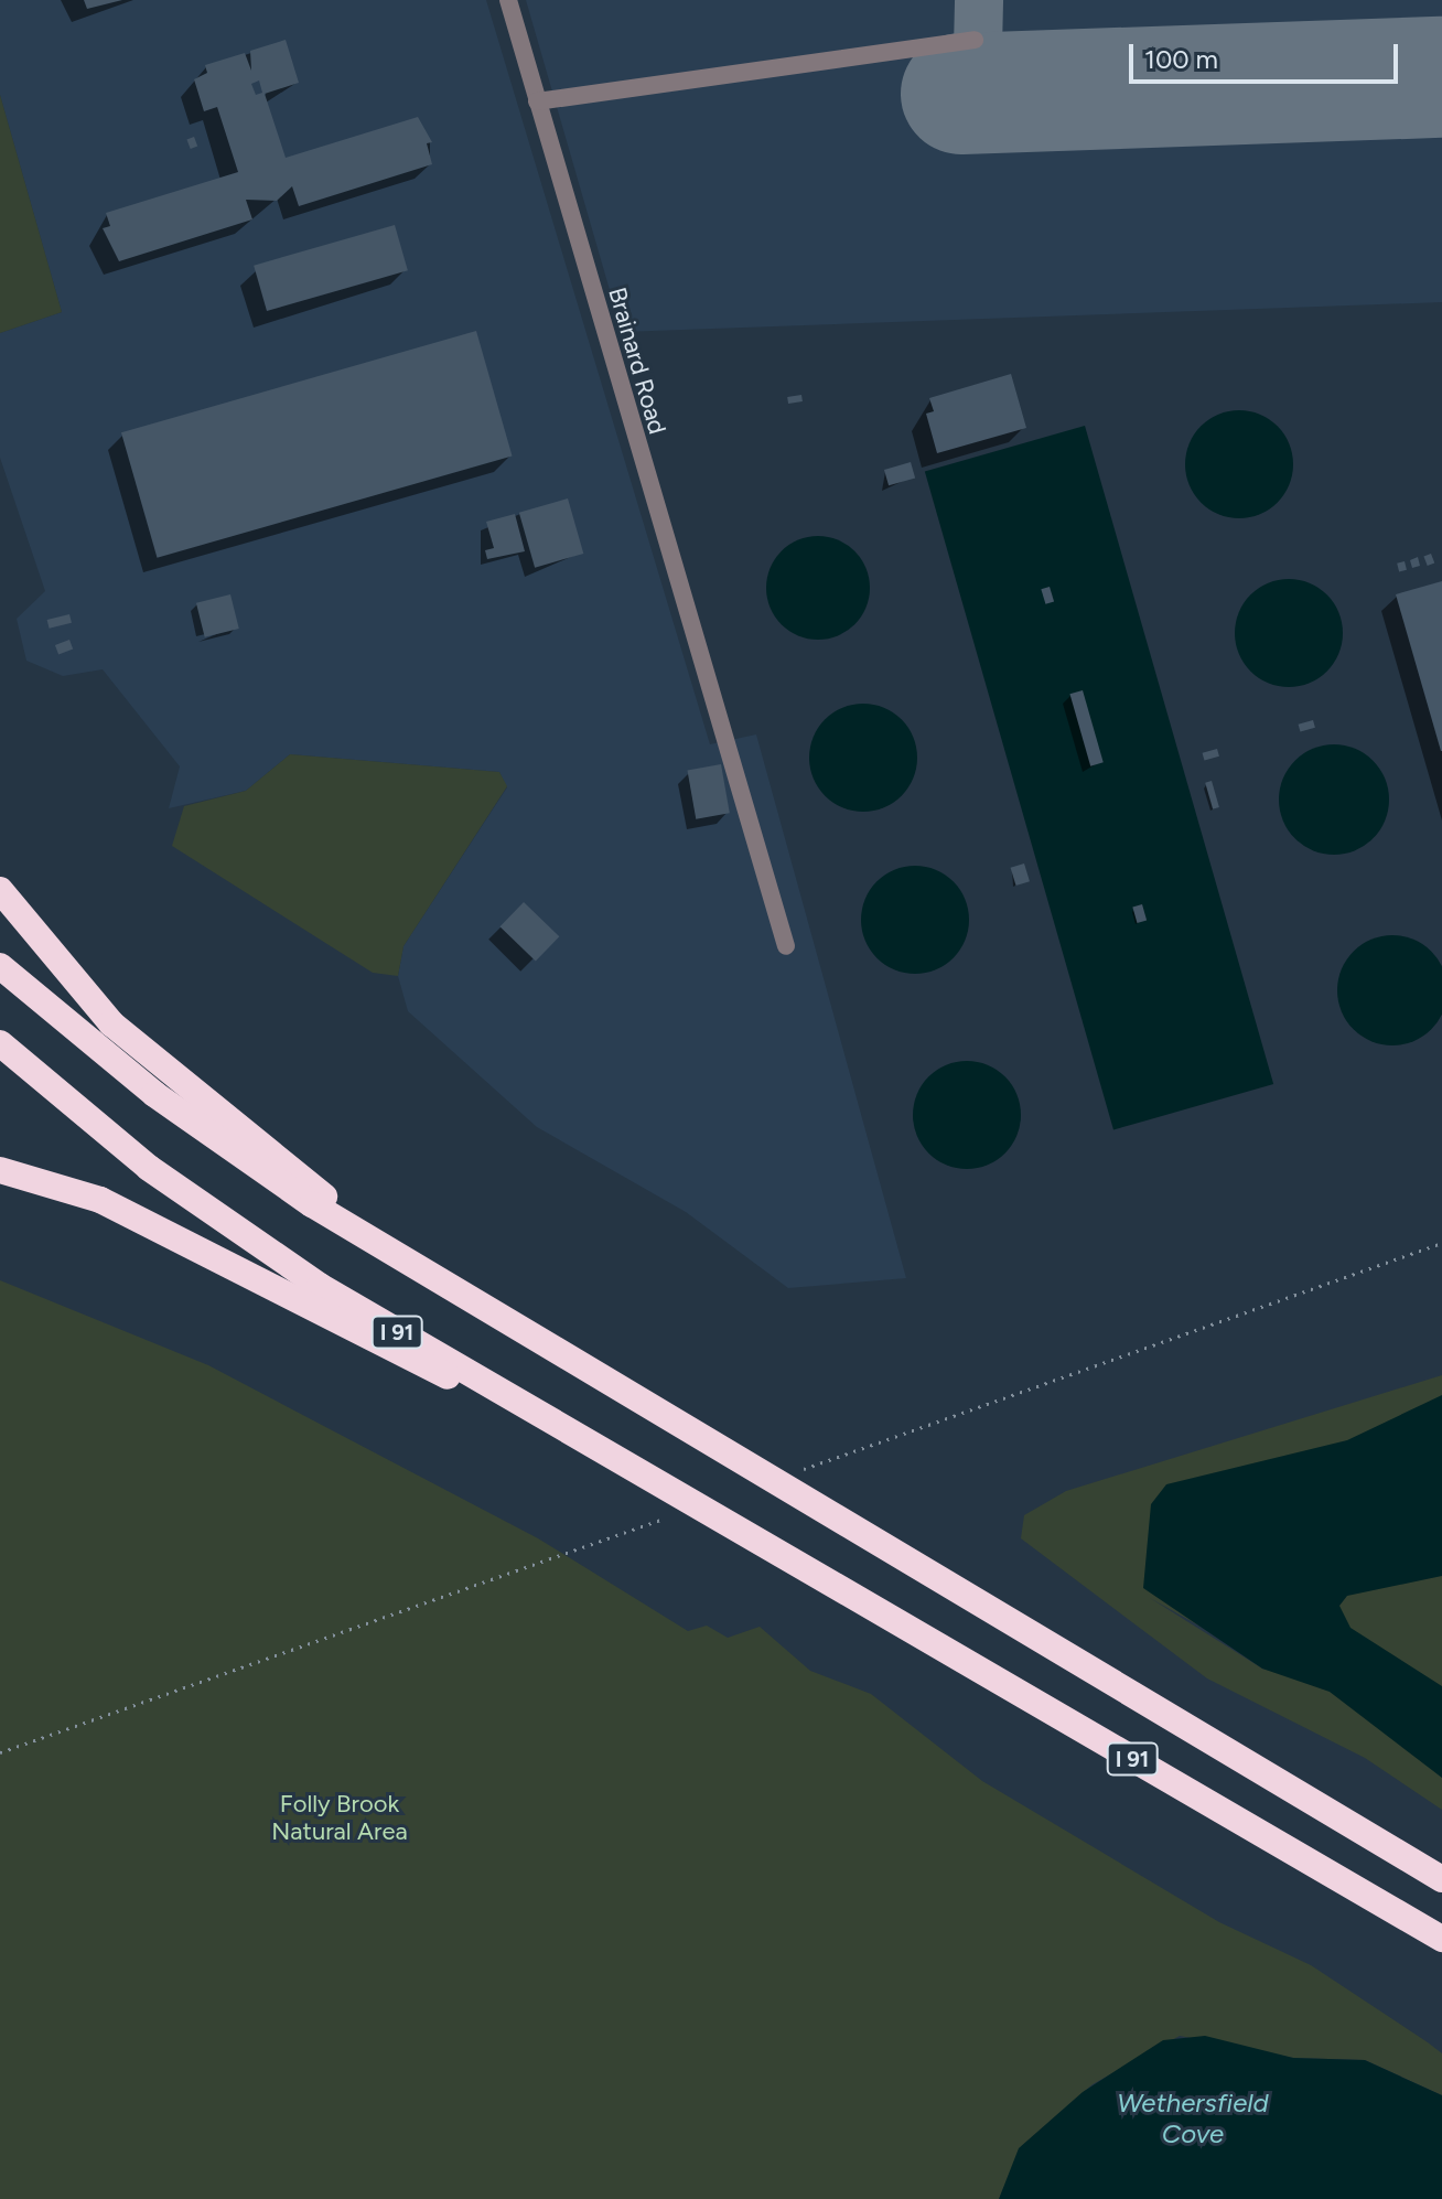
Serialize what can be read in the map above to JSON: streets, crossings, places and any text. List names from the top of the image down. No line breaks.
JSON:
{"streets":{"highway":["I 91"],"street":["Brainard Road"]},"water":["Wethersfield Cove"],"parks":["Folly Brook Natural Area"],"scale_bar":"100 m"}
